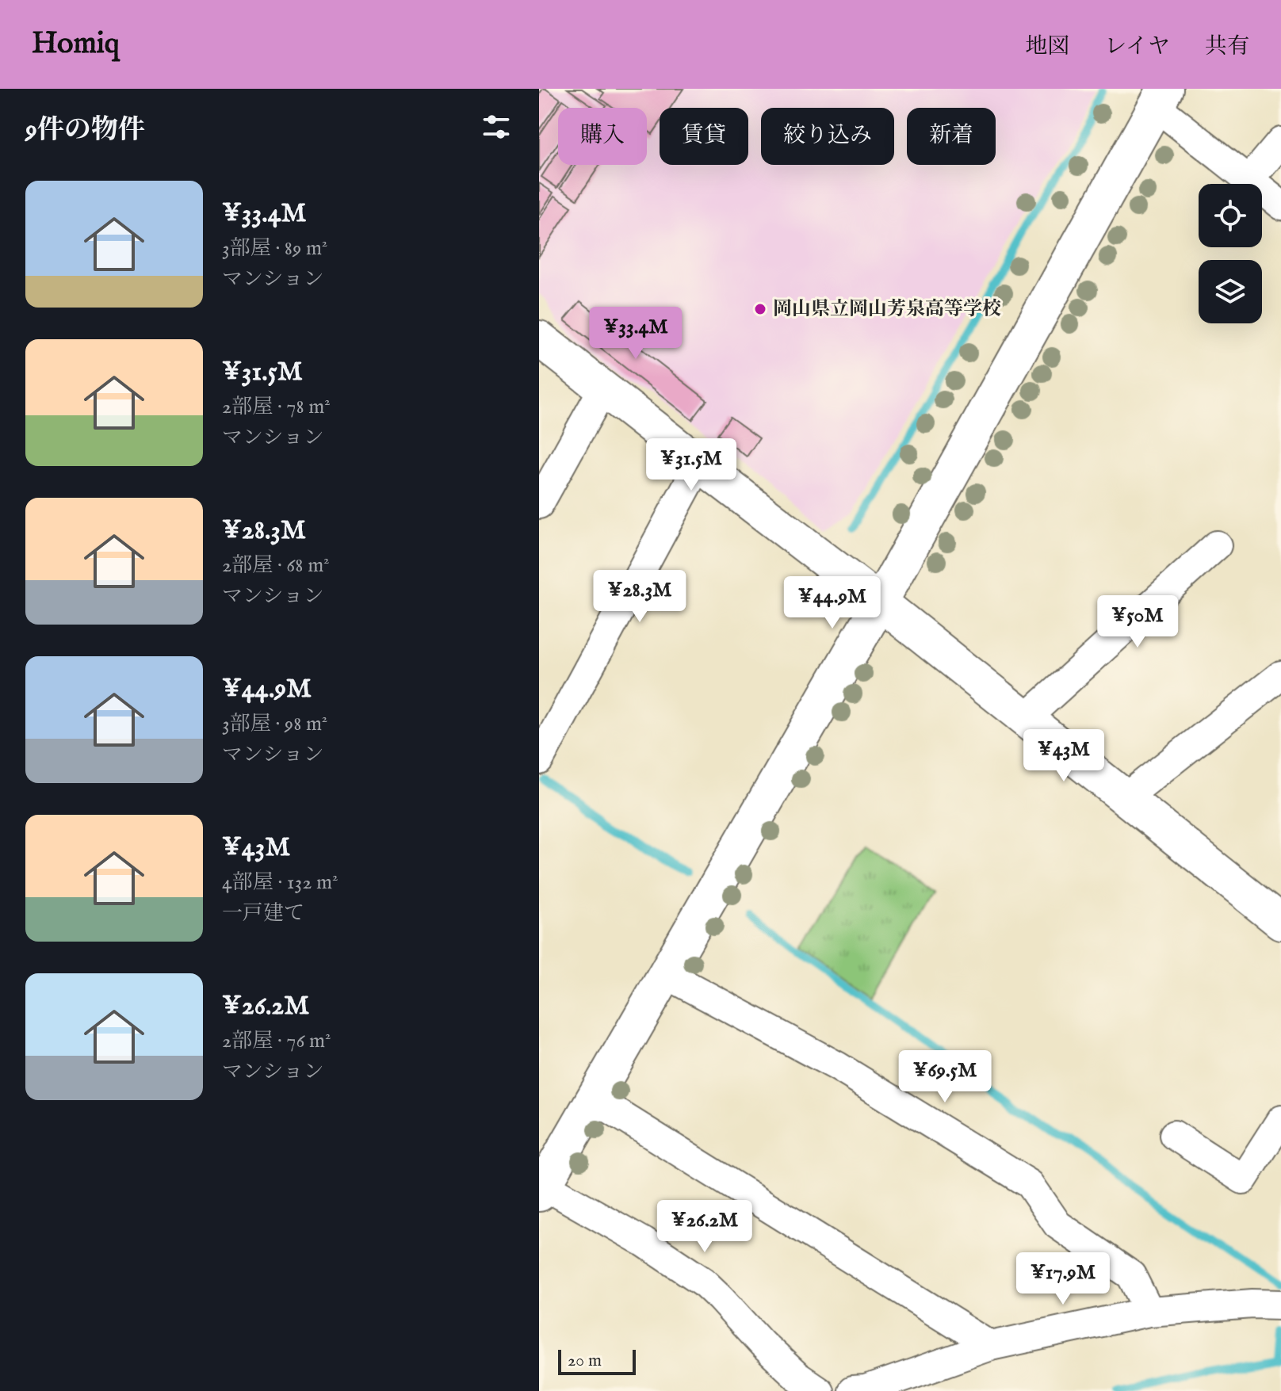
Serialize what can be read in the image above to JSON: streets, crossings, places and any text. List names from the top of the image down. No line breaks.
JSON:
{"places":["岡山県立岡山芳泉高等学校"],"scale_bar":"20 m","page":{"header":"Homiq","nav":["地図","レイヤ","共有"],"heading":"9件の物件","chip":["購入","賃貸","絞り込み","新着"],"list":[{"name":"¥33.4M","note":"3部屋 · 89 m² · マンション"},{"name":"¥31.5M","note":"2部屋 · 78 m² · マンション"},{"name":"¥28.3M","note":"2部屋 · 68 m² · マンション"},{"name":"¥44.9M","note":"3部屋 · 98 m² · マンション"},{"name":"¥43M","note":"4部屋 · 132 m² · 一戸建て"},{"name":"¥26.2M","note":"2部屋 · 76 m² · マンション"}],"price":["¥33.4M","¥31.5M","¥28.3M","¥44.9M","¥50M","¥43M","¥69.5M","¥26.2M","¥17.9M"],"scale":"20 m"}}
